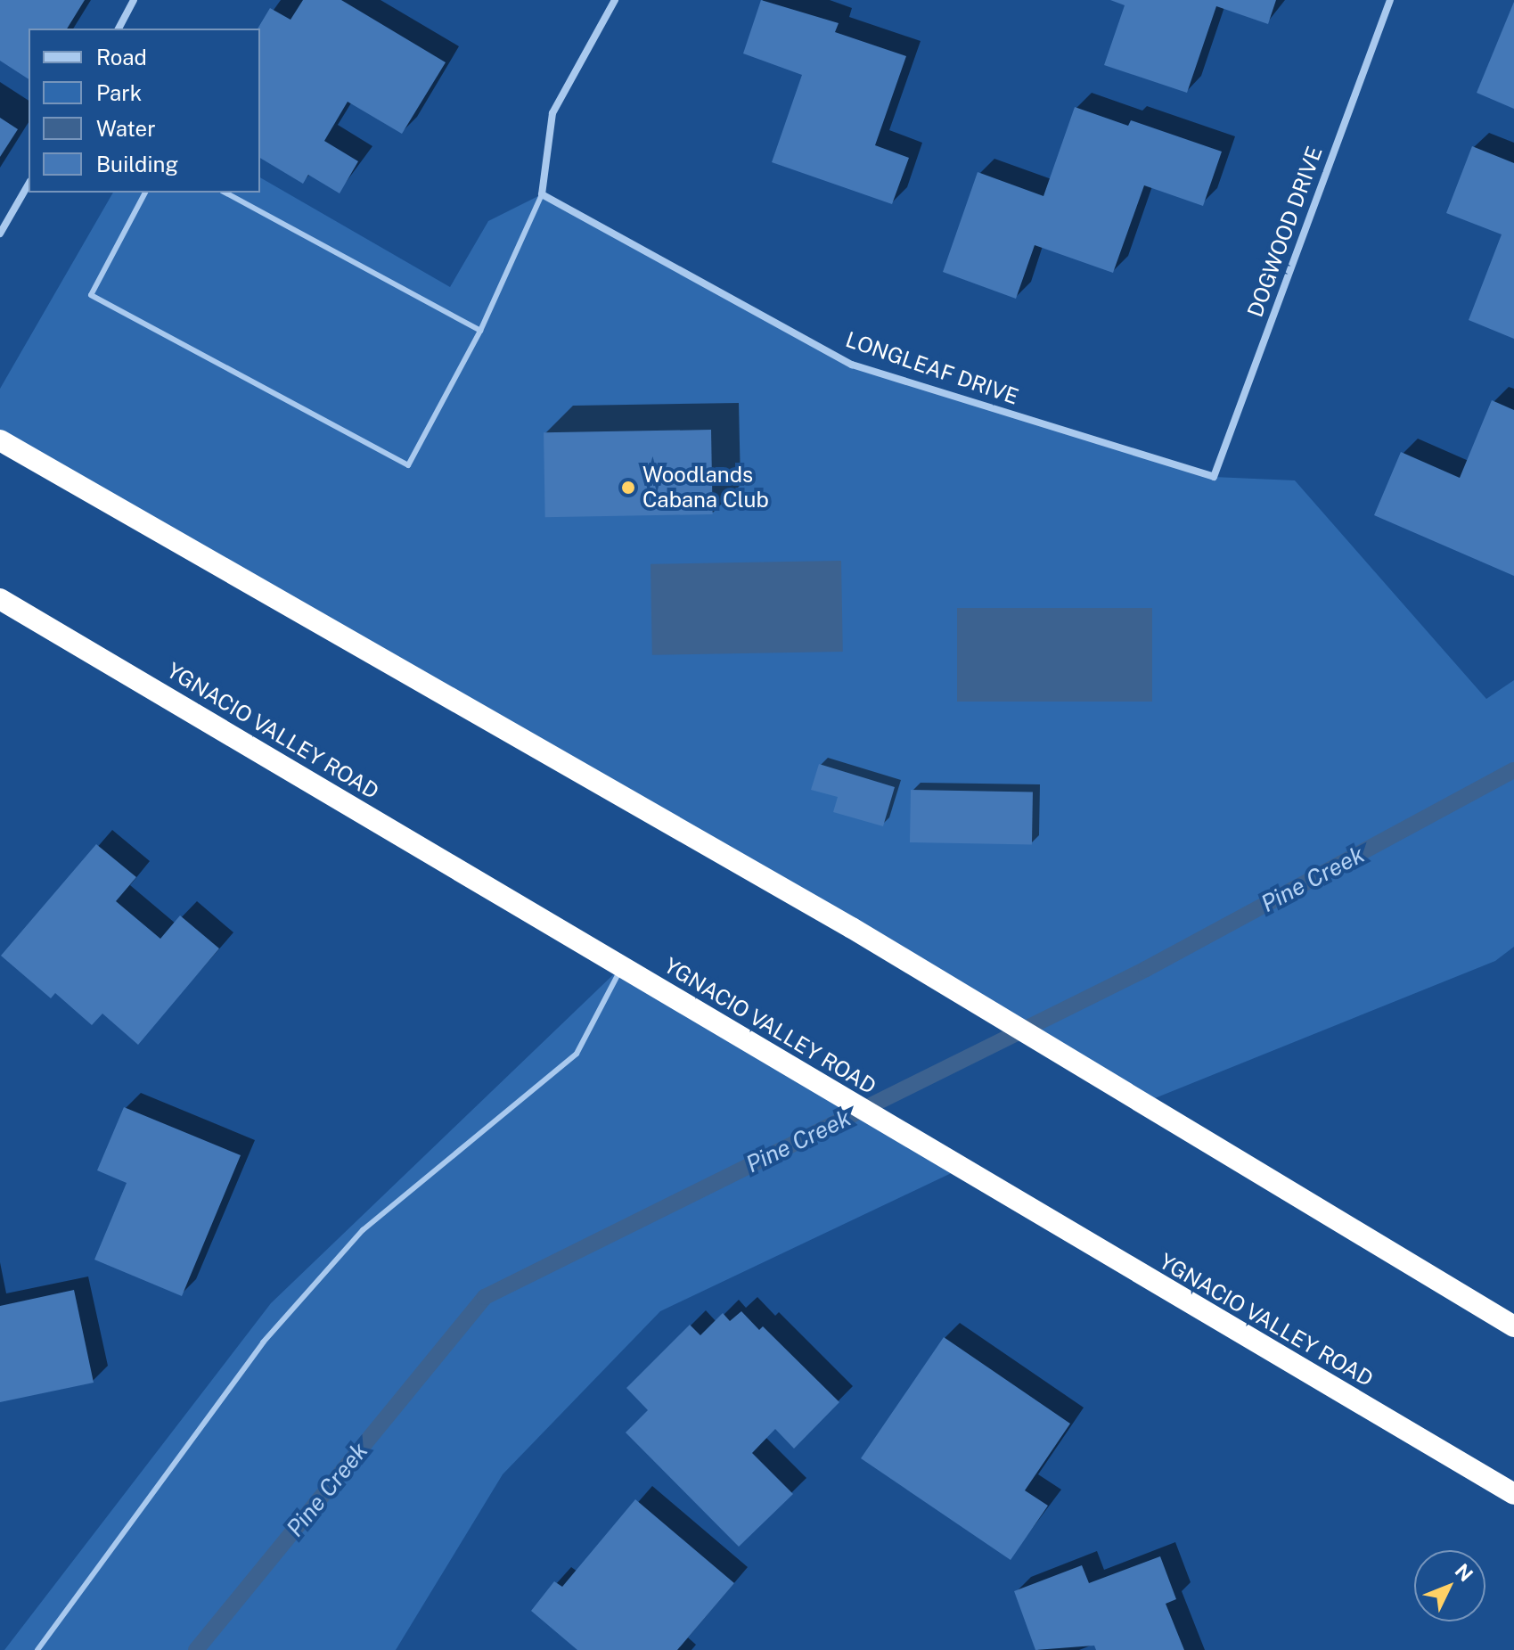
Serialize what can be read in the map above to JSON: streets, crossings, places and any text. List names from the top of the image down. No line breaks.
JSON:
{"streets":{"highway":["YGNACIO VALLEY ROAD"],"street":["DOGWOOD DRIVE","LONGLEAF DRIVE"]},"crossings":[["DOGWOOD DRIVE","LONGLEAF DRIVE"]],"water":["Pine Creek"],"places":["Woodlands Cabana Club"],"legend":["Road","Park","Water","Building"],"north":"top right"}
